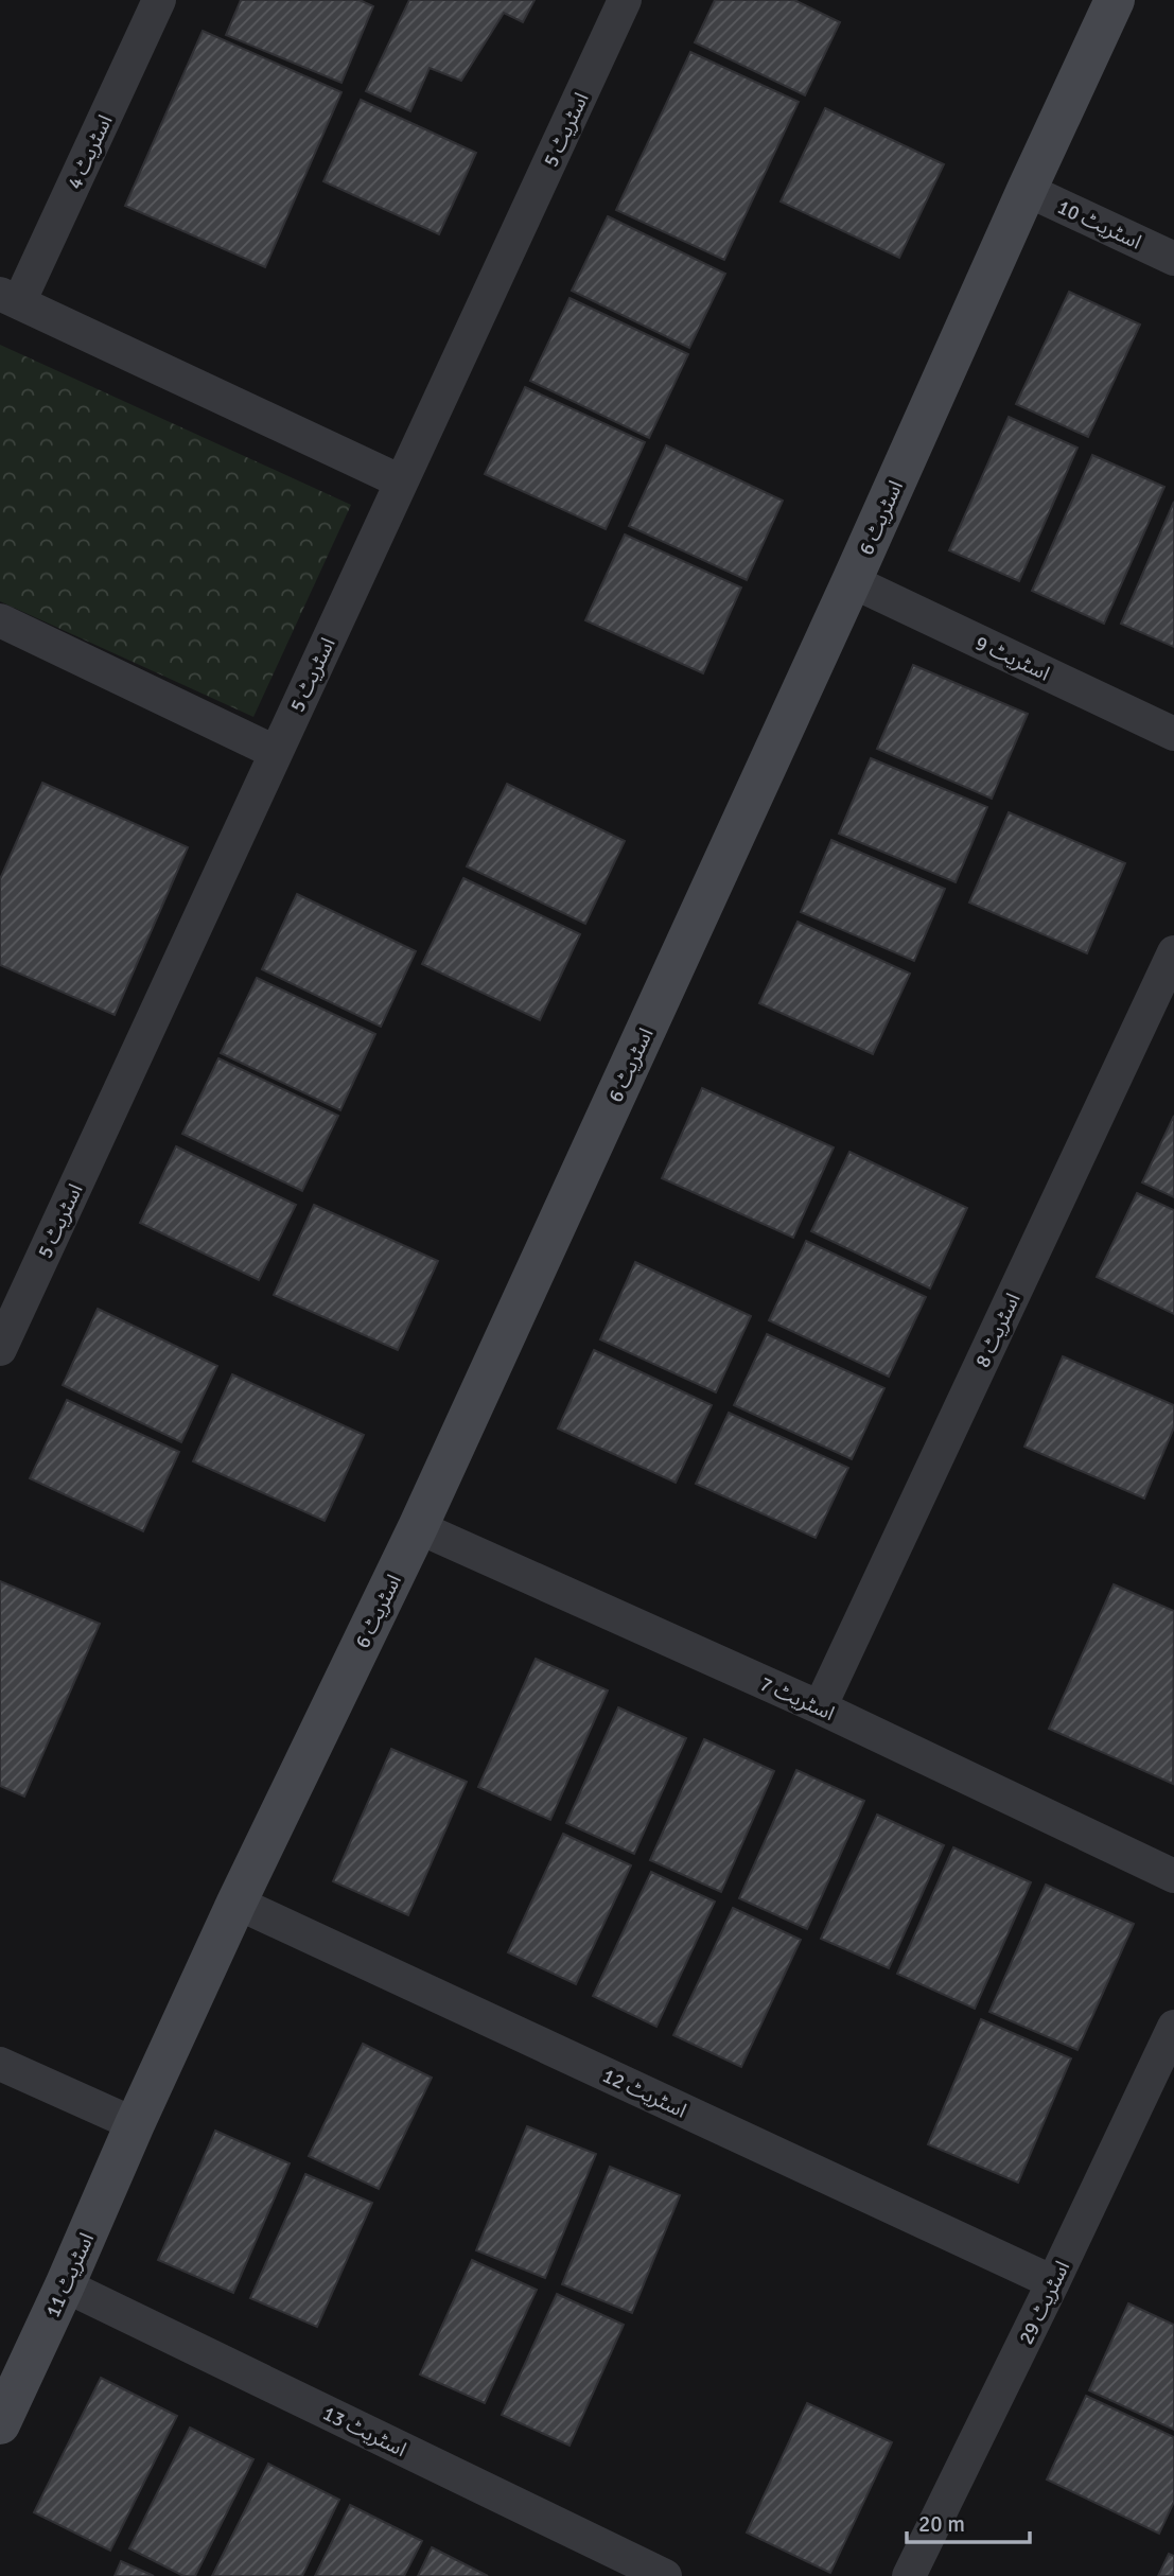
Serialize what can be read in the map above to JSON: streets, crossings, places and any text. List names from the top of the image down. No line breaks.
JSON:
{"streets":{"street":["اسٹریٹ 5","اسٹریٹ 4","اسٹریٹ 10","اسٹریٹ 6","اسٹریٹ 9","اسٹریٹ 8","اسٹریٹ 7","اسٹریٹ 12","اسٹریٹ 11","اسٹریٹ 29","اسٹریٹ 13"]},"crossings":[["اسٹریٹ 10","اسٹریٹ 6"],["اسٹریٹ 6","اسٹریٹ 9"],["اسٹریٹ 6","اسٹریٹ 7"],["اسٹریٹ 6","اسٹریٹ 12"],["اسٹریٹ 6","اسٹریٹ 11"],["اسٹریٹ 8","اسٹریٹ 7"],["اسٹریٹ 12","اسٹریٹ 29"],["اسٹریٹ 11","اسٹریٹ 13"]],"scale_bar":"20 m"}
